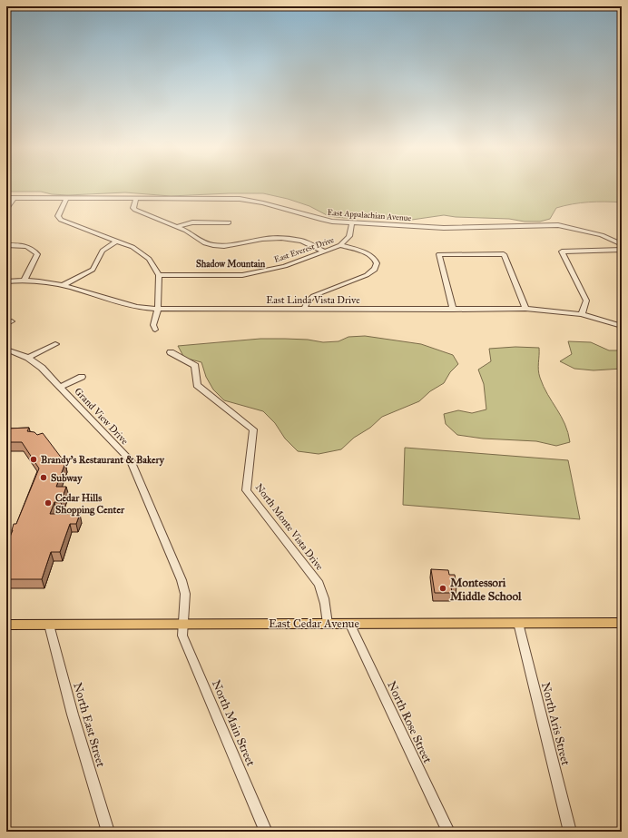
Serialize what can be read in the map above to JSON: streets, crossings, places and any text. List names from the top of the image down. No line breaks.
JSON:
{"streets":{"main road":["East Cedar Avenue"],"street":["East Appalachian Avenue","East Everest Drive","East Linda Vista Drive","Grand View Drive","North Monte Vista Drive","North Rose Street","North Main Street","North Aris Street","North East Street"]},"crossings":[["East Appalachian Avenue","East Everest Drive"],["Grand View Drive","East Cedar Avenue"],["Grand View Drive","North Main Street"],["North Monte Vista Drive","East Cedar Avenue"],["East Cedar Avenue","North Rose Street"],["East Cedar Avenue","North Main Street"],["East Cedar Avenue","North Aris Street"],["East Cedar Avenue","North East Street"]],"districts":["Shadow Mountain"],"places":["Brandy's Restaurant & Bakery","Subway","Cedar Hills Shopping Center","Montessori Middle School"]}
